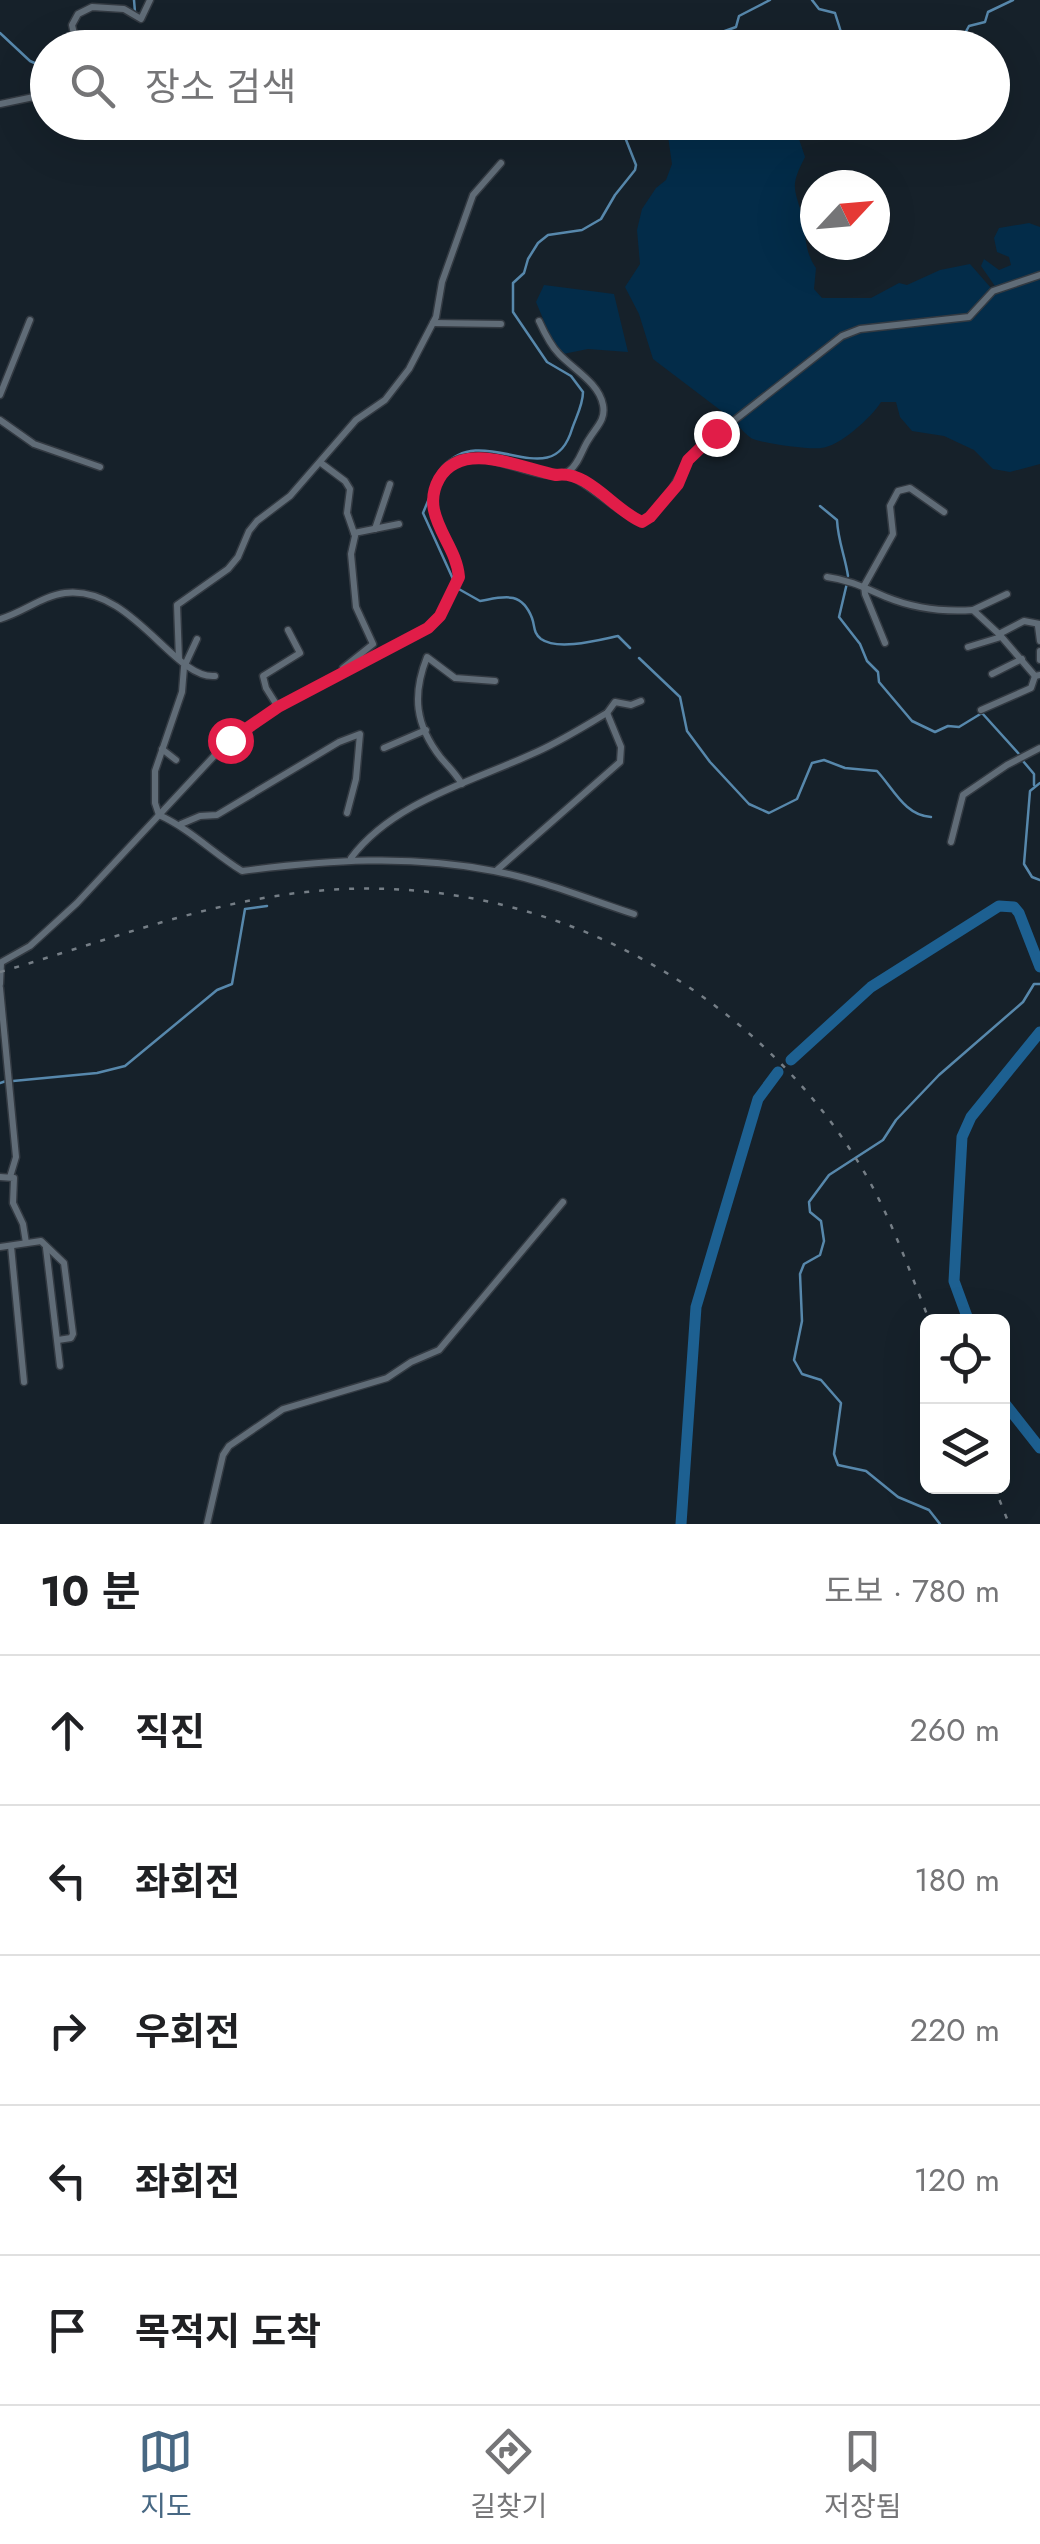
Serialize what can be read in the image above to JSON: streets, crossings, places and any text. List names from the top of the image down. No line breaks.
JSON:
{"north":"top right","page":{"search":"장소 검색","heading":["10 분","도보 · 780 m"],"list":[["직진","260 m"],["좌회전","180 m"],["우회전","220 m"],["좌회전","120 m"],"목적지 도착"],"nav":["지도","길찾기","저장됨"]}}
